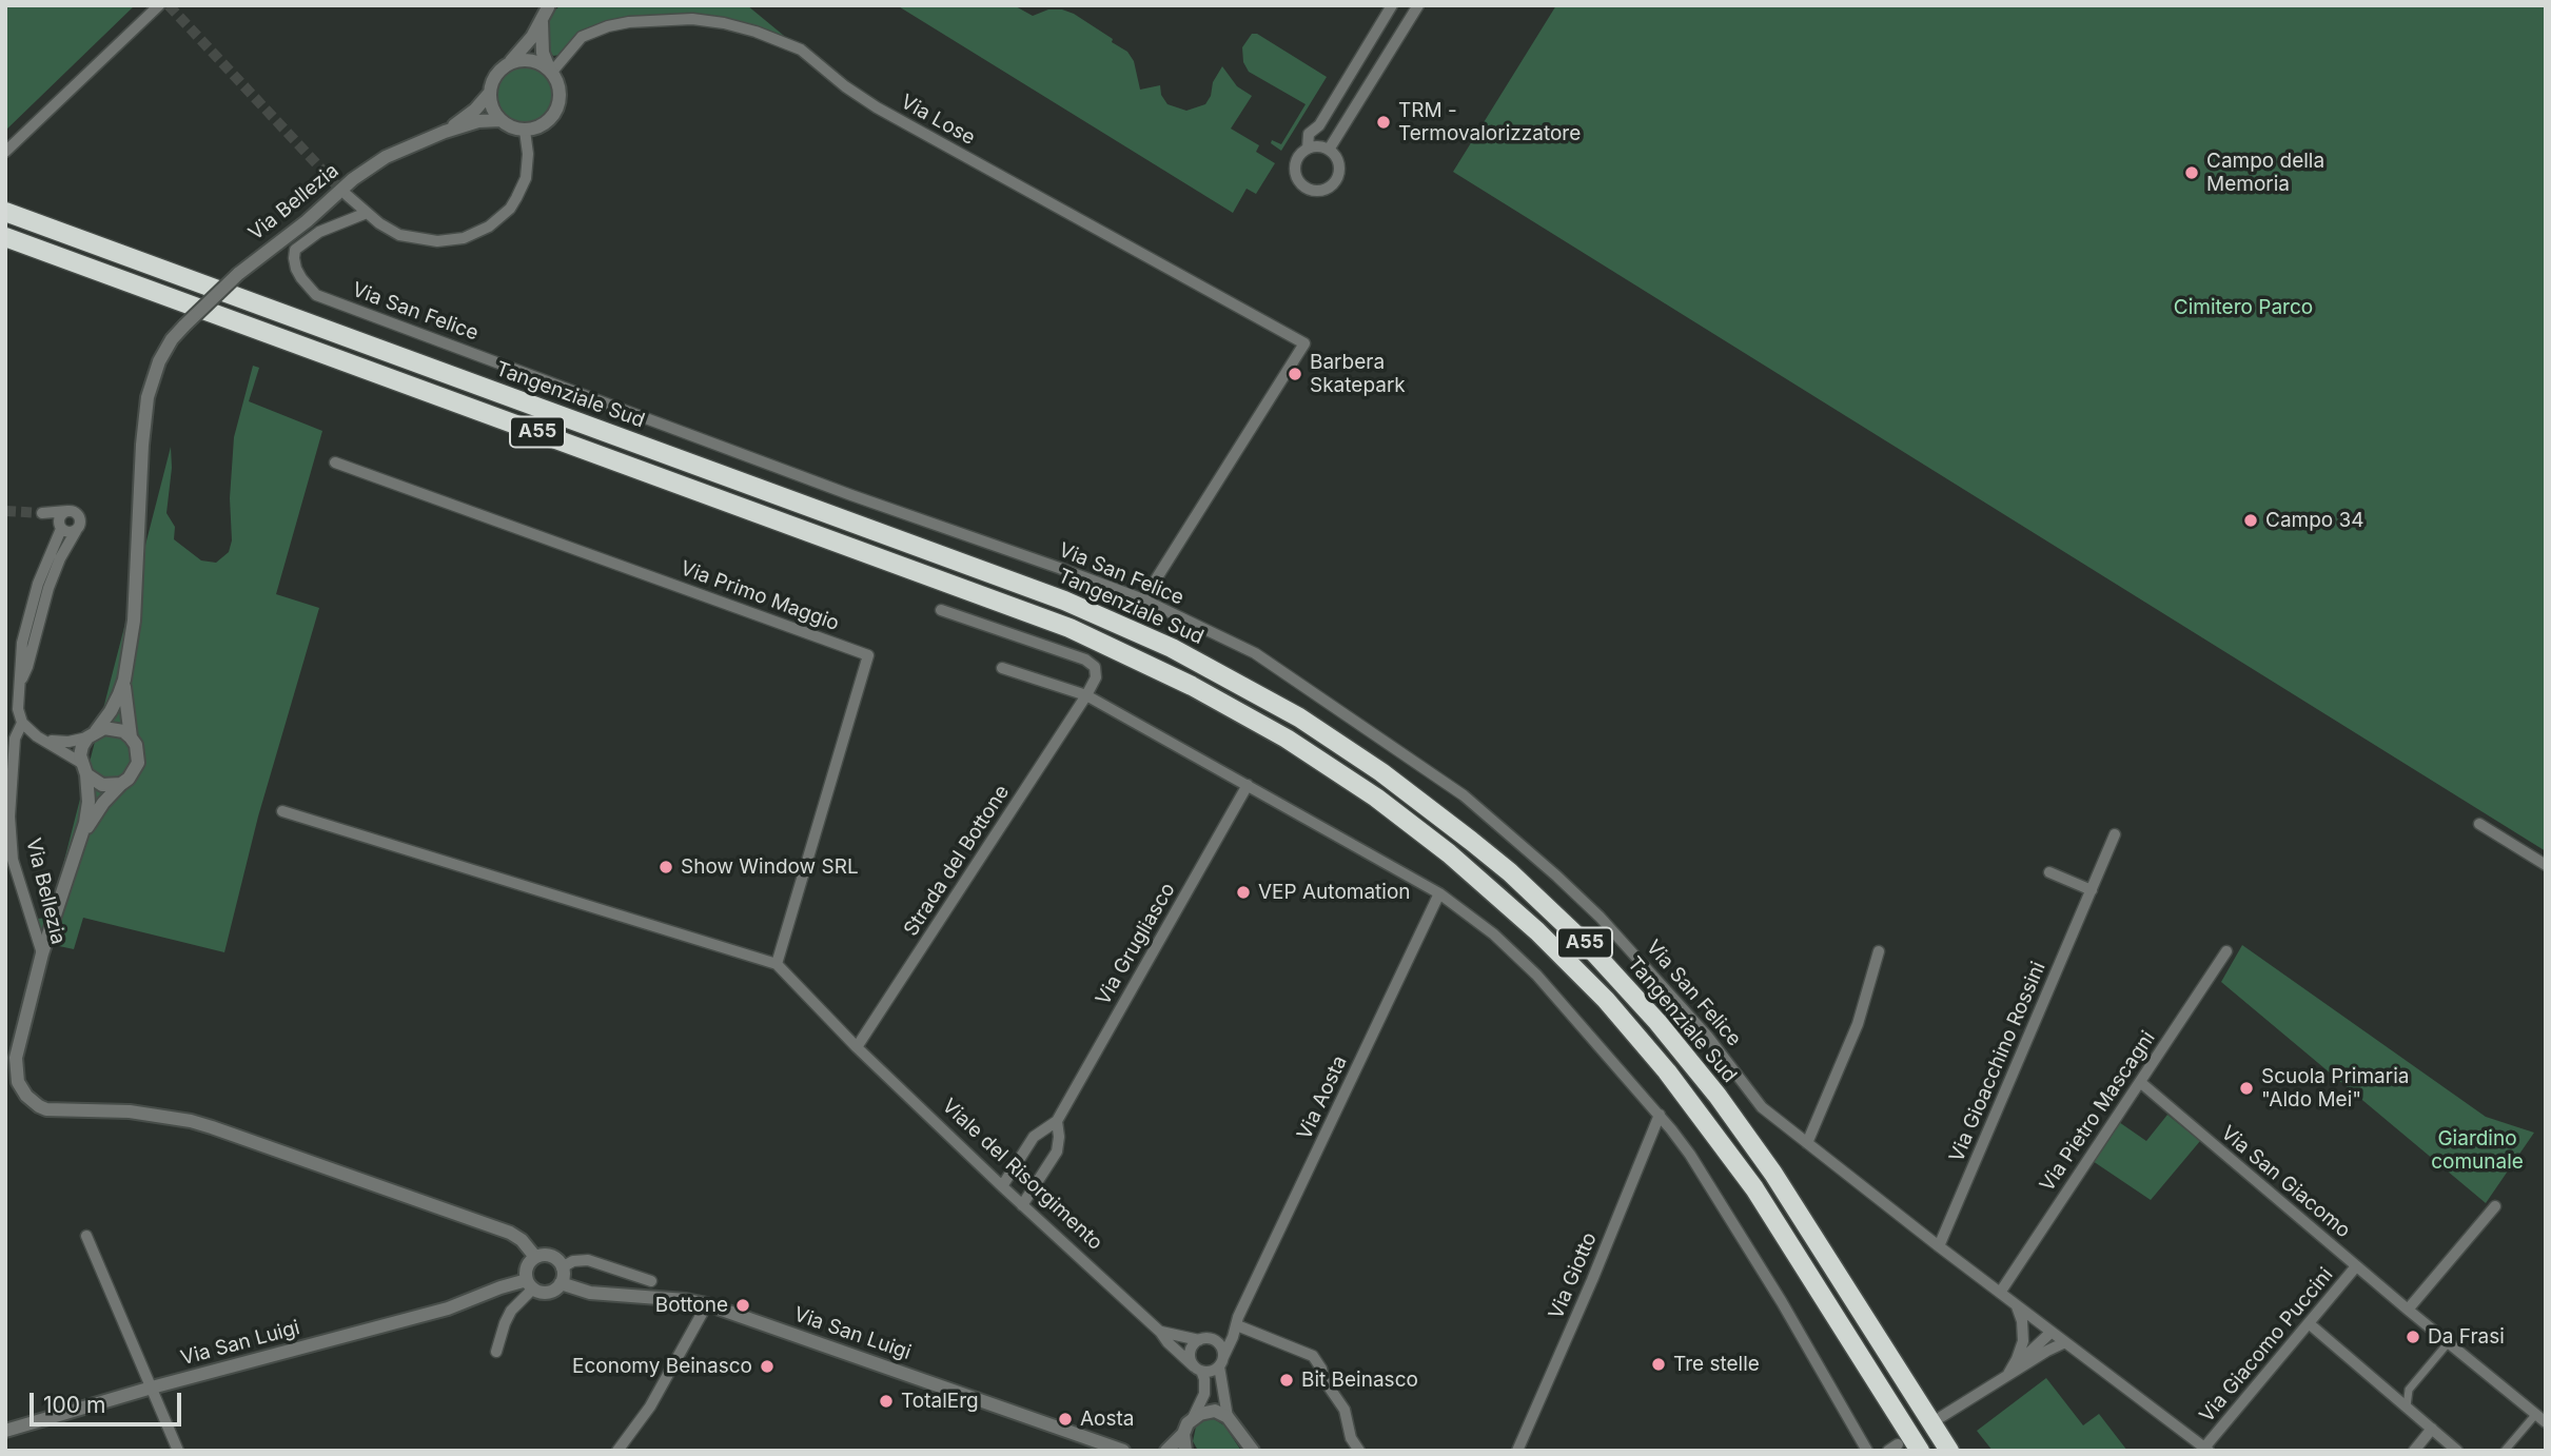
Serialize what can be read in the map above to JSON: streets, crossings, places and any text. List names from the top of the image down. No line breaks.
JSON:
{"streets":{"highway":["Tangenziale Sud","A55"],"street":["Via Lose","Via Bellezia","Via San Felice","Via Primo Maggio","Strada del Bottone","Via Grugliasco","Via Gioacchino Rossini","Via Aosta","Via Pietro Mascagni","Viale del Risorgimento","Via San Giacomo","Via Giotto","Via San Luigi","Via Giacomo Puccini"]},"crossings":[["Via Lose","Via Bellezia"],["Via Lose","Via San Felice"],["Via Bellezia","Via San Luigi"],["Via San Felice","Via Gioacchino Rossini"],["Via San Felice","Via Pietro Mascagni"],["Via San Felice","Via Giacomo Puccini"],["Strada del Bottone","Viale del Risorgimento"],["Via Grugliasco","Viale del Risorgimento"],["Via Aosta","Viale del Risorgimento"],["Via Pietro Mascagni","Via San Giacomo"],["Via San Giacomo","Via Giacomo Puccini"]],"parks":["Cimitero Parco","Giardino comunale"],"places":["TRM - Termovalorizzatore","Campo della Memoria","Barbera Skatepark","Campo 34","Show Window SRL","VEP Automation","Scuola Primaria \"Aldo Mei\"","Bottone","Da Frasi","Tre stelle","Economy Beinasco","Bit Beinasco","TotalErg","Aosta"],"scale_bar":"100 m"}
